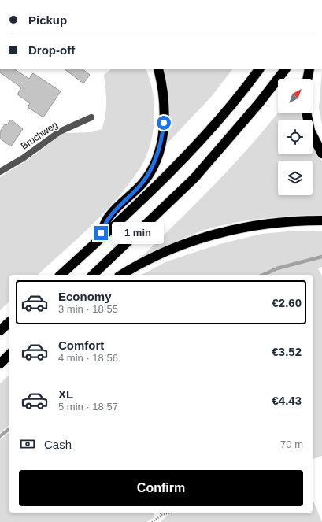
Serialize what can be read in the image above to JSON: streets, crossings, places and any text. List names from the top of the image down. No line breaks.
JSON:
{"streets":{"street":["Bruchweg"]},"north":"top right","page":{"banner":["Pickup","Drop-off"],"bubble":"1 min","list":[{"name":"Economy","note":"3 min · 18:55","value":"€2.60"},{"name":"Comfort","note":"4 min · 18:56","value":"€3.52"},{"name":"XL","note":"5 min · 18:57","value":"€4.43"}],"pay":["Cash","70 m"],"buttons":"Confirm"}}
